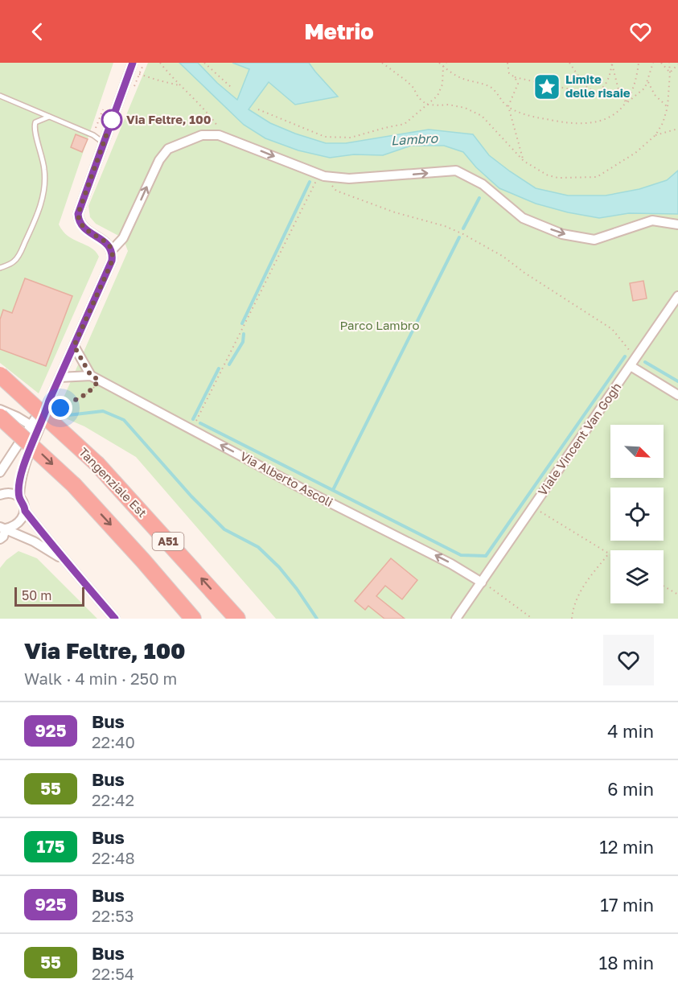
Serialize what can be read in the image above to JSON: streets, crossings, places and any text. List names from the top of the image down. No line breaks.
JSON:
{"streets":{"highway":["Tangenziale Est","A51"],"street":["Viale Vincent Van Gogh","Via Alberto Ascoli"]},"crossings":[["Viale Vincent Van Gogh","Via Alberto Ascoli"]],"one_way":["Via Alberto Ascoli"],"water":["Lambro"],"parks":["Parco Lambro"],"places":{"place":["Limite delle risaie"],"other":["Via Feltre, 100"]},"lines":["bus line 925"],"scale_bar":"50 m","north":"bottom right","page":{"header":"Metrio","scale":"50 m","heading":["Via Feltre, 100","Walk · 4 min · 250 m"],"list":[{"mark":"925","name":"Bus","note":"22:40","value":"4 min"},{"mark":"55","name":"Bus","note":"22:42","value":"6 min"},{"mark":"175","name":"Bus","note":"22:48","value":"12 min"},{"mark":"925","name":"Bus","note":"22:53","value":"17 min"},{"mark":"55","name":"Bus","note":"22:54","value":"18 min"}]}}
